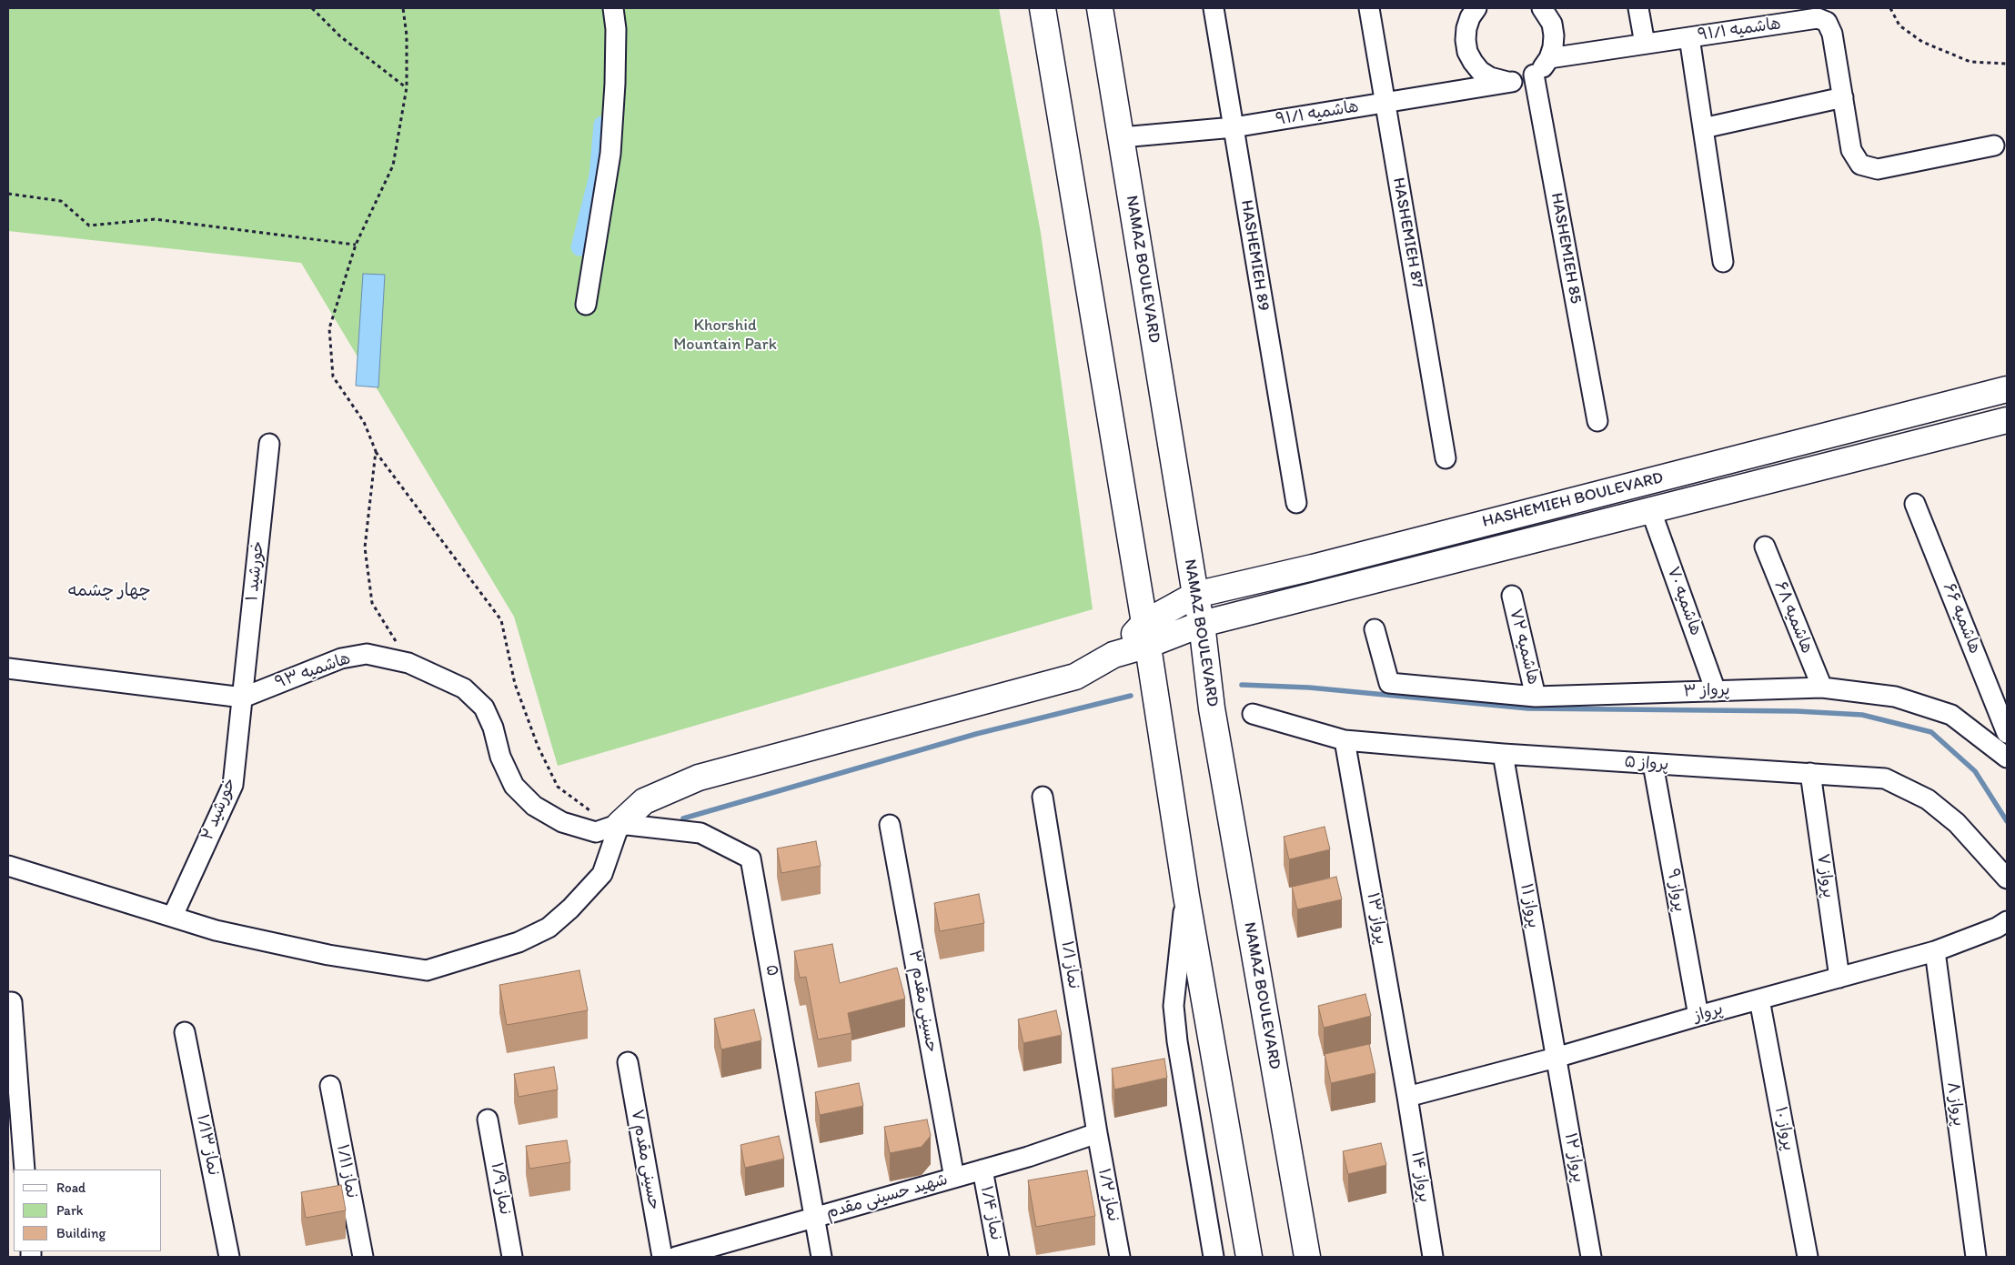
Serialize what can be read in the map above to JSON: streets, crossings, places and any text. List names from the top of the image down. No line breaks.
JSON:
{"streets":{"main road":["NAMAZ BOULEVARD","HASHEMIEH BOULEVARD"],"street":["هاشمیه ۹۱/۱","HASHEMIEH 87","HASHEMIEH 85","HASHEMIEH 89","خورشید ۱","هاشمیه ۷۰","هاشمیه ۶۸","هاشمیه ۶۶","هاشمیه ۷۲","هاشمیه ۹۳","پرواز ۳","پرواز ۵","خورشید ۲","پرواز ۷","پرواز ۹","پرواز ۱۱","پرواز ۱۳","نماز ۱/۱","۵","حسینی مقدم ۳","پرواز","پرواز ۸","پرواز ۱۰","نماز ۱/۱۳","پرواز ۱۲","حسینی مقدم ۷","نماز ۱/۱۱","پرواز ۱۴","نماز ۱/۹","نماز ۱/۲","شهید حسینی مقدم","نماز ۱/۴"]},"crossings":[["هاشمیه ۹۱/۱","HASHEMIEH 87"],["هاشمیه ۹۱/۱","HASHEMIEH 85"],["هاشمیه ۹۱/۱","HASHEMIEH 89"],["هاشمیه ۹۱/۱","NAMAZ BOULEVARD"],["NAMAZ BOULEVARD","HASHEMIEH BOULEVARD"],["HASHEMIEH BOULEVARD","هاشمیه ۷۰"],["خورشید ۱","هاشمیه ۹۳"],["خورشید ۱","خورشید ۲"],["هاشمیه ۷۰","پرواز ۳"],["هاشمیه ۶۸","پرواز ۳"],["هاشمیه ۷۲","پرواز ۳"],["هاشمیه ۹۳","خورشید ۲"],["پرواز ۵","پرواز ۷"],["پرواز ۵","پرواز ۹"],["پرواز ۵","پرواز ۱۱"],["پرواز ۵","پرواز ۱۳"],["پرواز ۷","پرواز"],["پرواز ۹","پرواز"],["پرواز ۱۱","پرواز"],["پرواز ۱۱","پرواز ۱۲"],["پرواز ۱۳","پرواز"],["پرواز ۱۳","پرواز ۱۴"],["نماز ۱/۱","نماز ۱/۲"],["نماز ۱/۱","شهید حسینی مقدم"],["۵","شهید حسینی مقدم"],["حسینی مقدم ۳","شهید حسینی مقدم"],["پرواز","پرواز ۸"],["پرواز","پرواز ۱۰"],["پرواز","پرواز ۱۲"],["پرواز","پرواز ۱۴"],["نماز ۱/۲","شهید حسینی مقدم"],["شهید حسینی مقدم","نماز ۱/۴"]],"districts":["چهار چشمه"],"parks":["Khorshid Mountain Park"],"legend":["Road","Park","Building"]}
